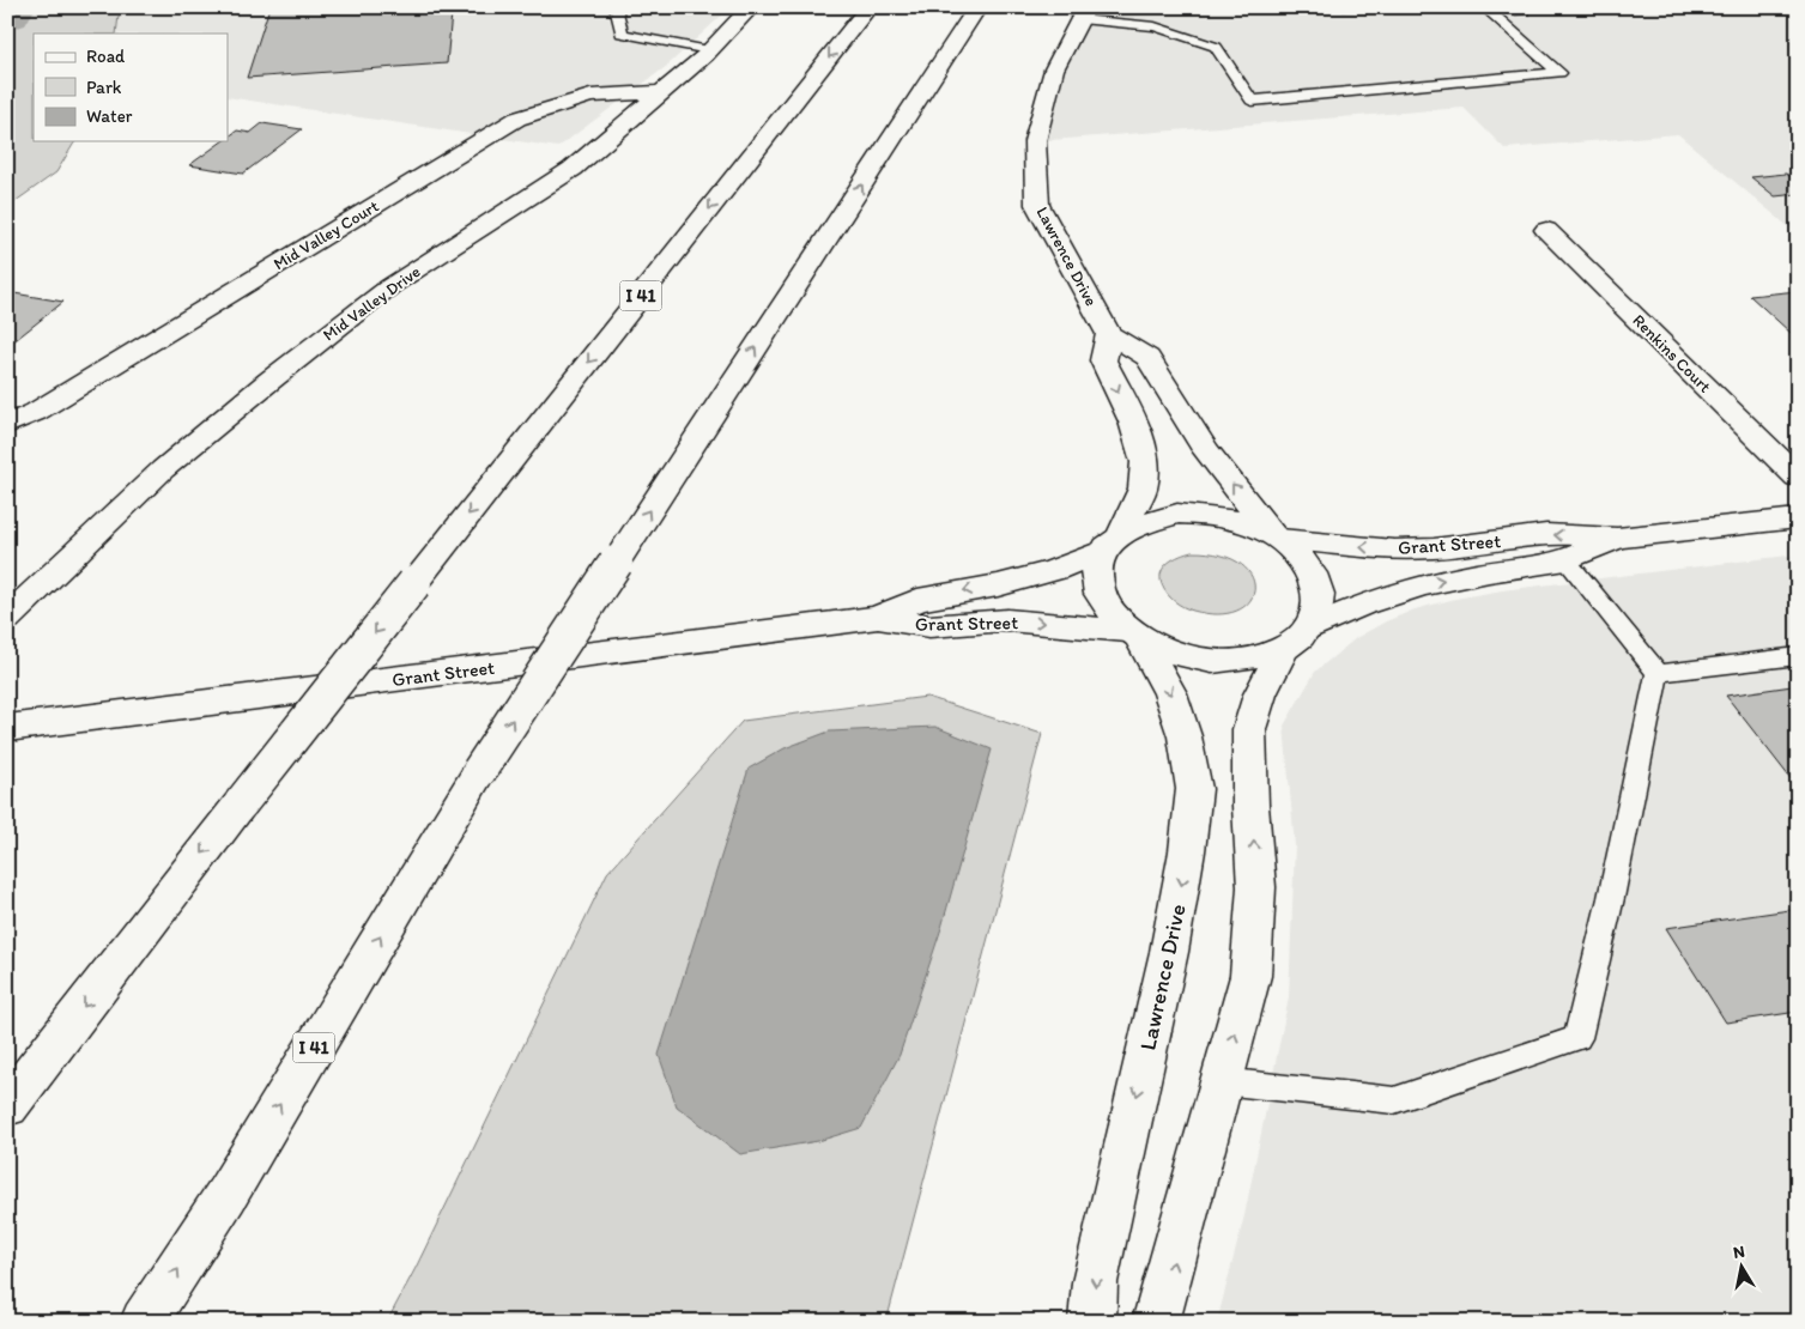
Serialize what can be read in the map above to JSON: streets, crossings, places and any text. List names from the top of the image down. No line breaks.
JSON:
{"streets":{"main road":["Mid Valley Court","Lawrence Drive","I 41","Mid Valley Drive","Renkins Court","Grant Street"]},"crossings":[["Mid Valley Court","Mid Valley Drive"],["Lawrence Drive","Grant Street"]],"legend":["Road","Park","Water"],"north":"top"}
